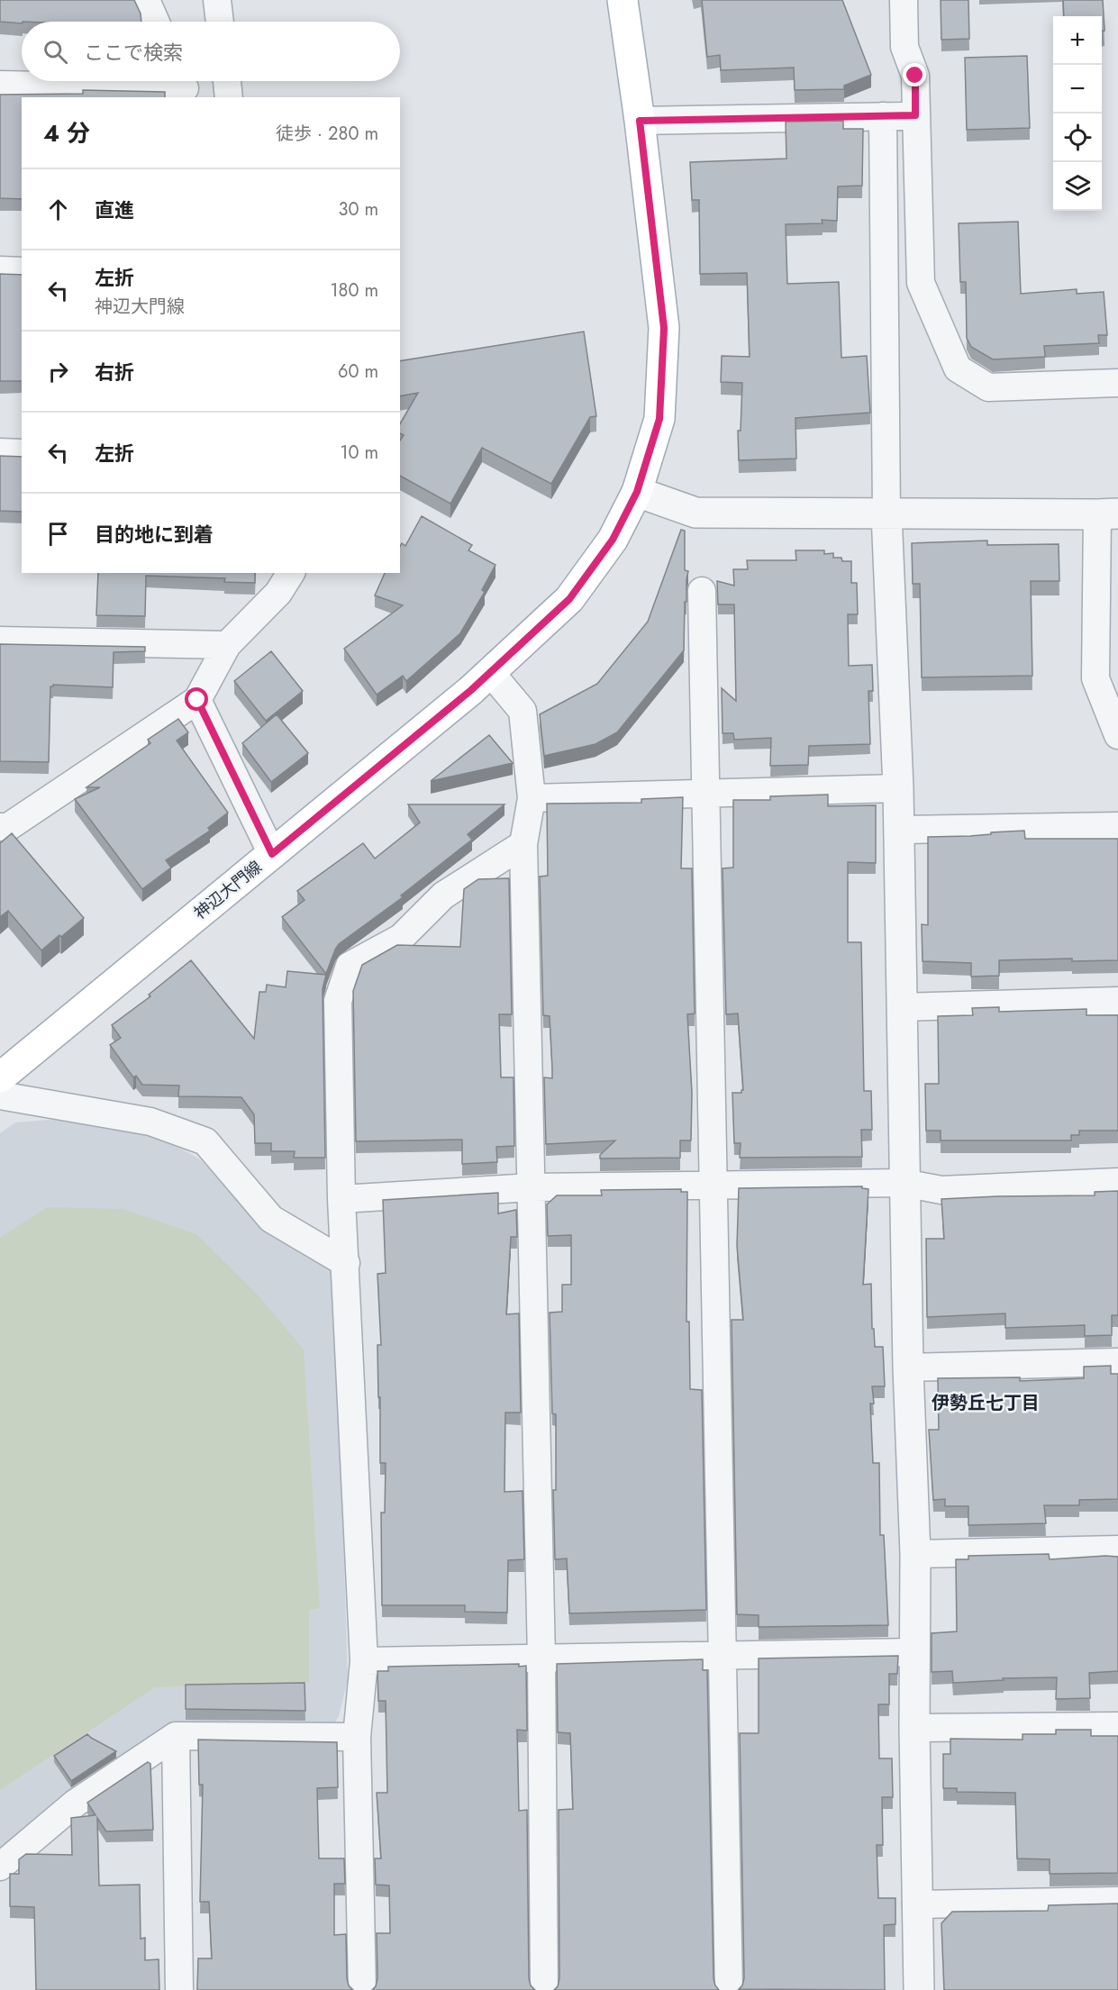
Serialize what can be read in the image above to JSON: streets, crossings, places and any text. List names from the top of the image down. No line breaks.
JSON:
{"streets":{"main road":["神辺大門線"]},"districts":["伊勢丘七丁目"],"page":{"map_buttons":["+","−"],"search":"ここで検索","heading":["4 分","徒歩 · 280 m"],"list":[["直進","30 m"],["左折","神辺大門線","180 m"],["右折","60 m"],["左折","10 m"],"目的地に到着"]}}
